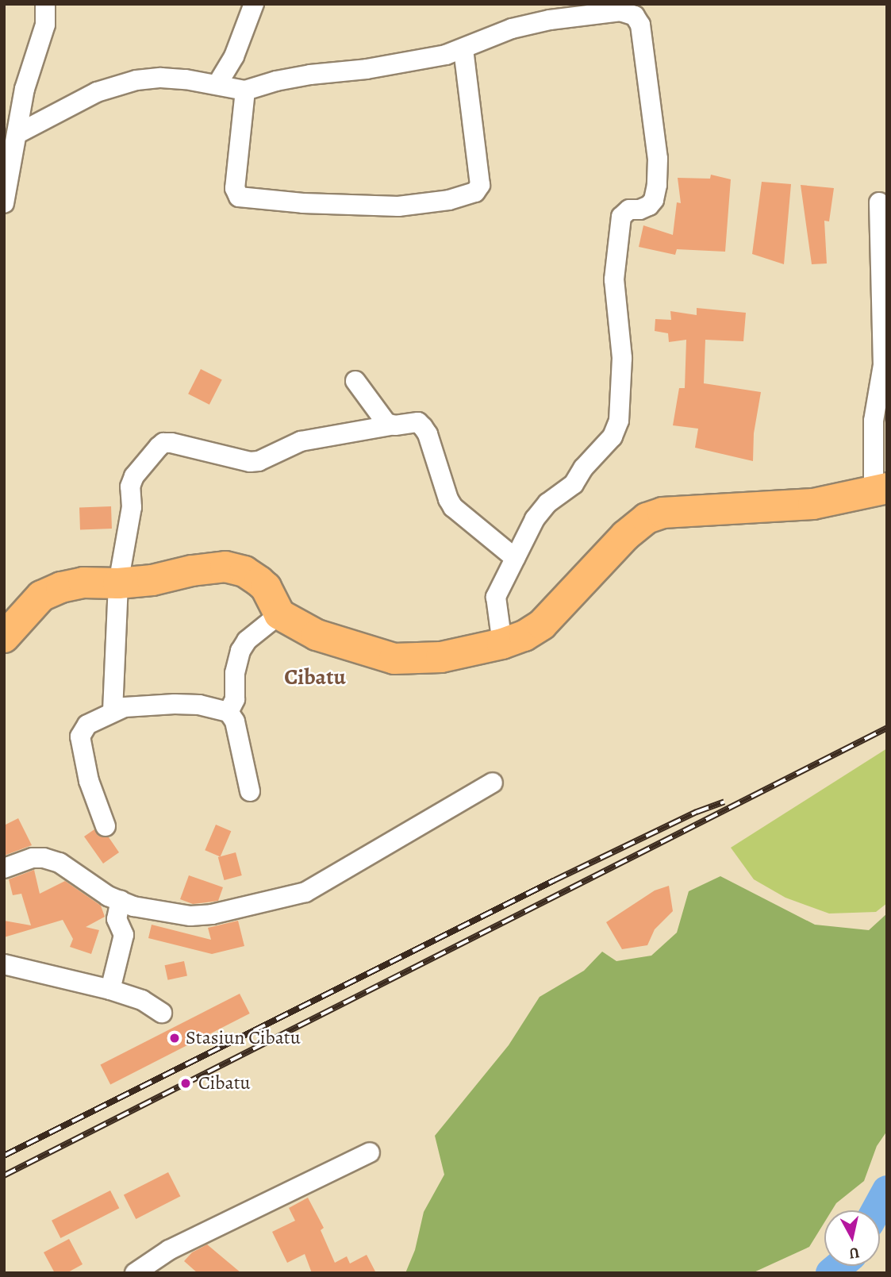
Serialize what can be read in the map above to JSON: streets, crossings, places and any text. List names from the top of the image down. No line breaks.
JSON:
{"districts":["Cibatu"],"places":["Stasiun Cibatu","Cibatu"],"north":"bottom"}
